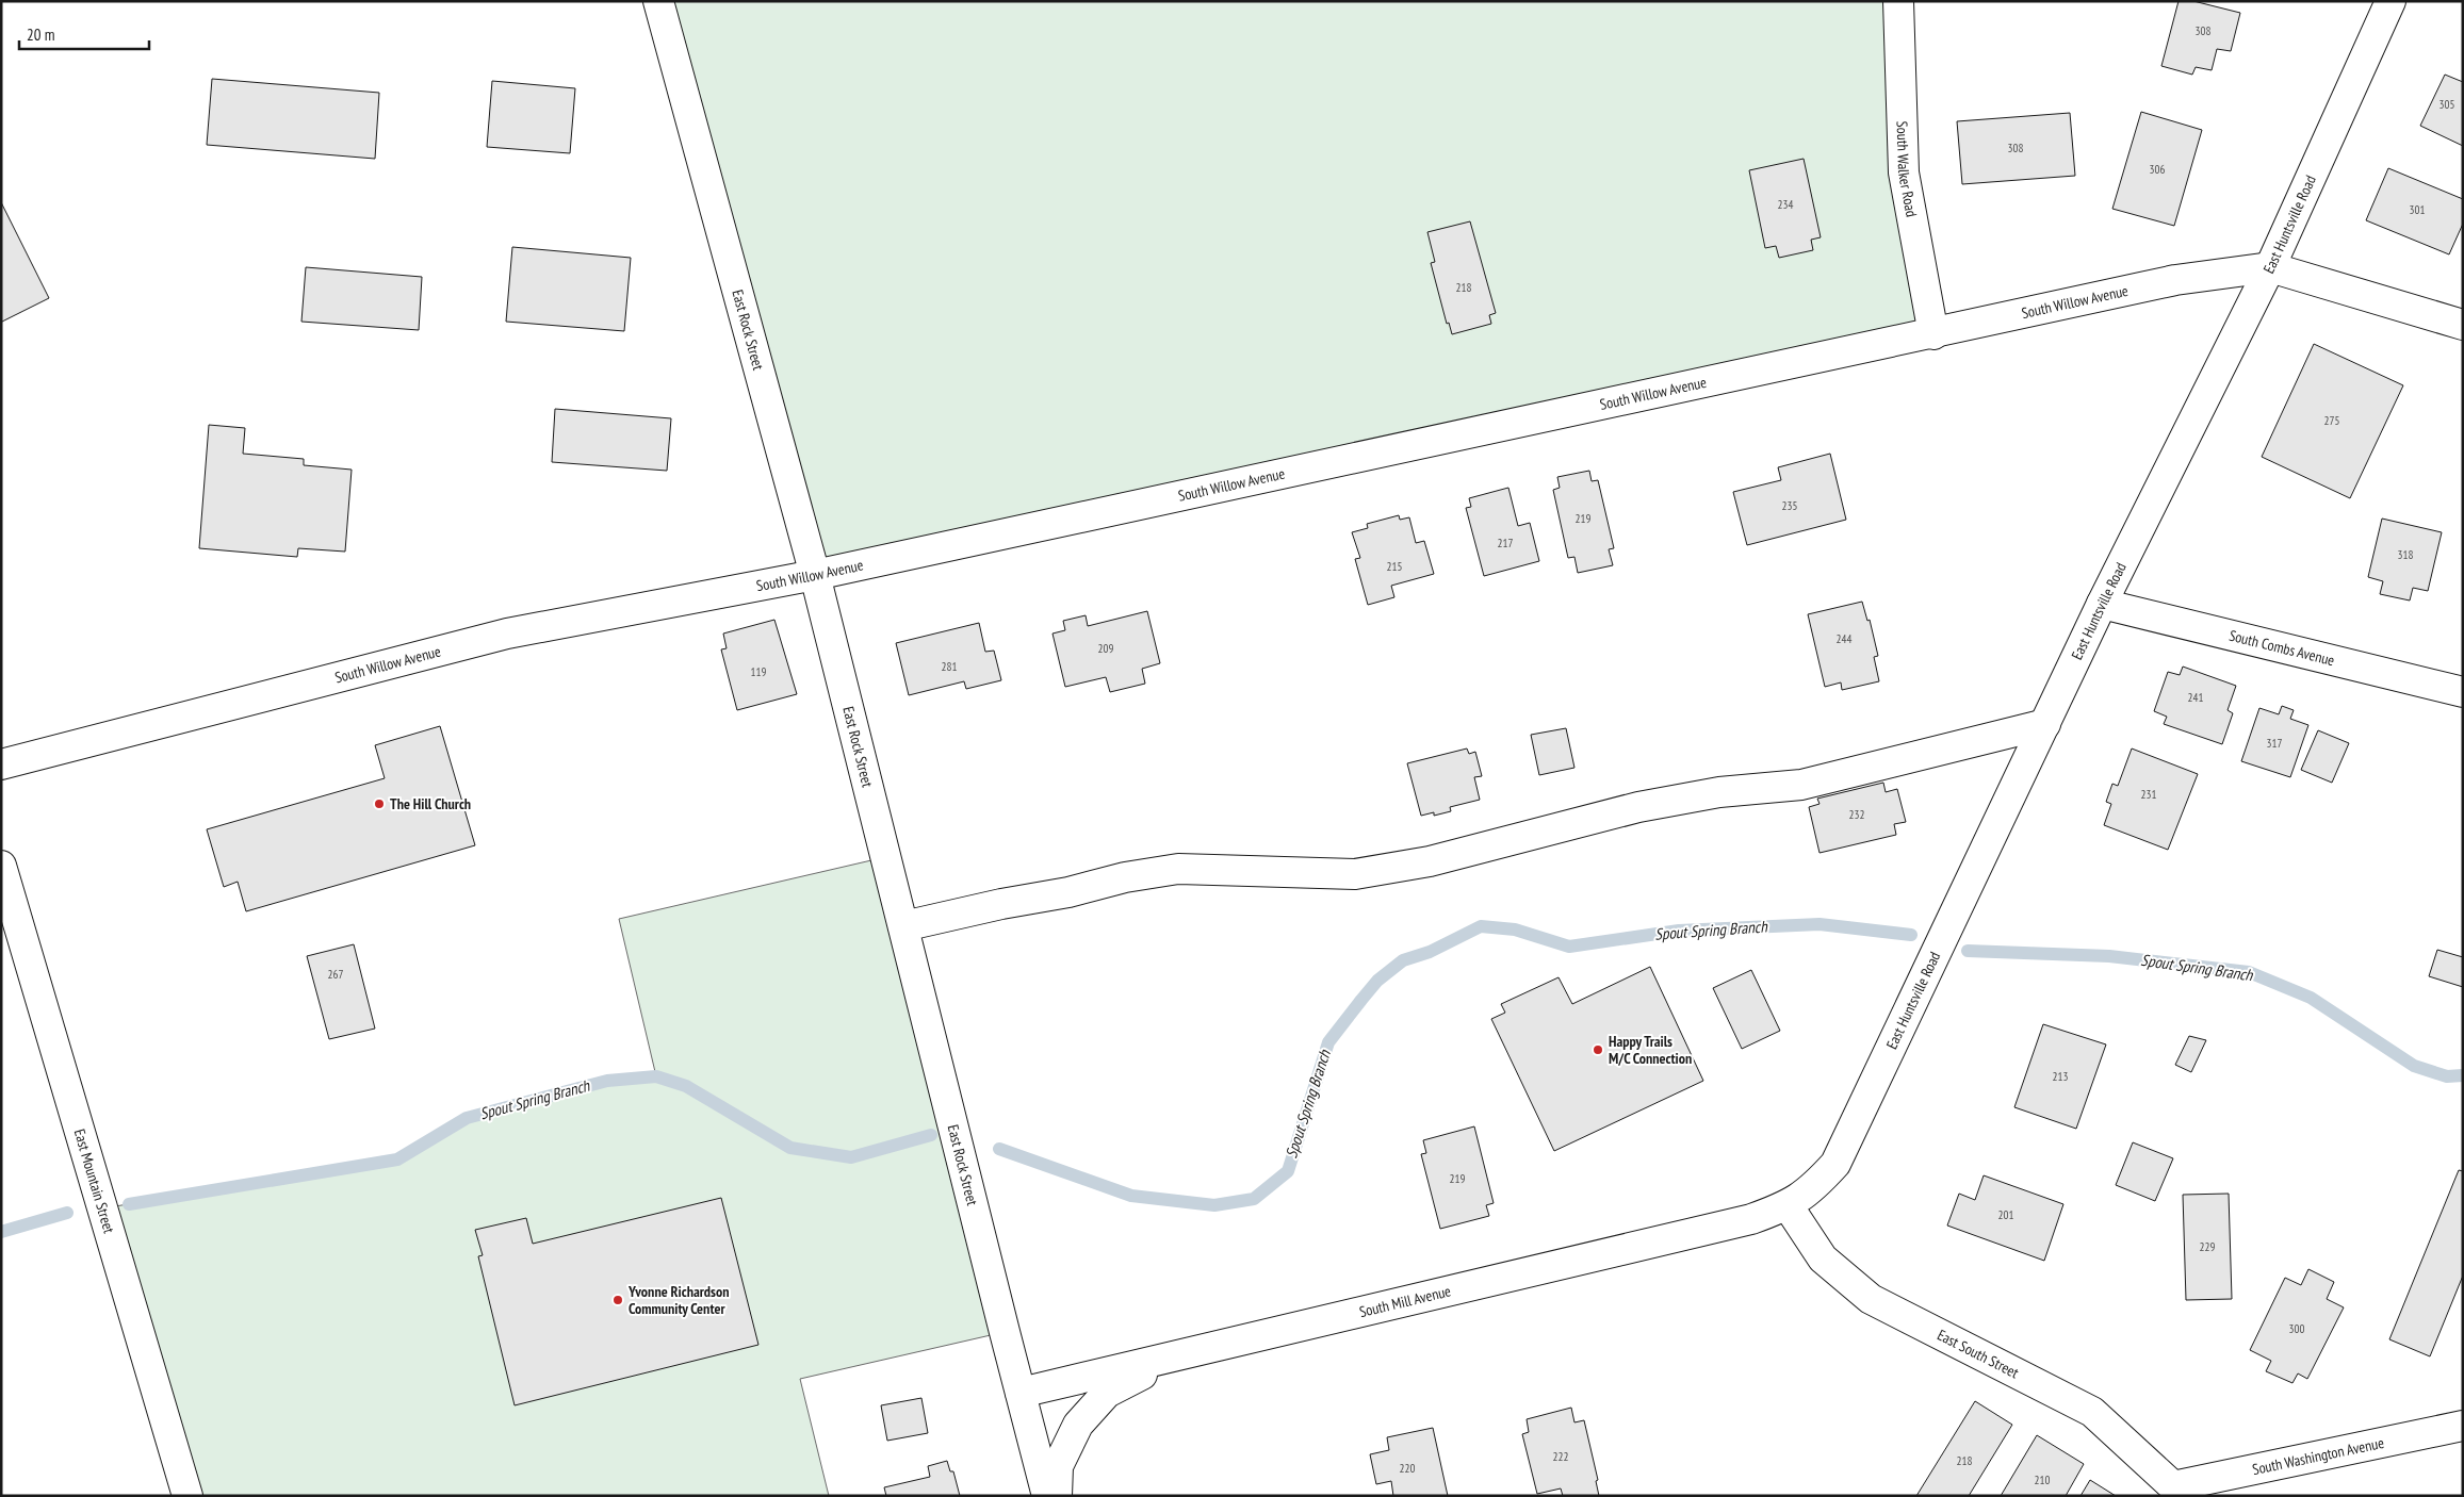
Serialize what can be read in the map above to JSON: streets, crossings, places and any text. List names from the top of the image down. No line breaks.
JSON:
{"streets":{"street":["South Walker Road","East Huntsville Road","South Willow Avenue","East Rock Street","South Combs Avenue","East Mountain Street","South Mill Avenue","East South Street","South Washington Avenue"]},"crossings":[["South Walker Road","South Willow Avenue"],["East Huntsville Road","South Willow Avenue"],["East Huntsville Road","South Combs Avenue"],["East Huntsville Road","South Mill Avenue"],["East Huntsville Road","East South Street"],["South Willow Avenue","East Rock Street"],["East Rock Street","South Mill Avenue"],["South Mill Avenue","East South Street"],["East South Street","South Washington Avenue"]],"water":["Spout Spring Branch"],"places":["The Hill Church","Happy Trails M/C Connection","Yvonne Richardson Community Center"],"house_numbers":["308","305","308","306","234","301","218","275","235","219","217","318","215","244","209","281","119","241","317","231","232","267","213","219","201","229","300","222","218","220","210"],"scale_bar":"20 m"}
